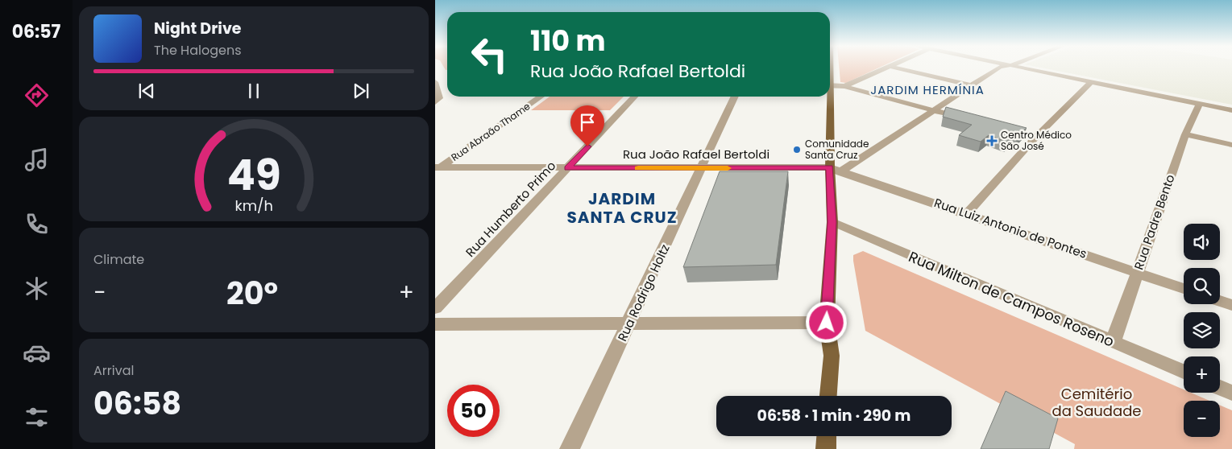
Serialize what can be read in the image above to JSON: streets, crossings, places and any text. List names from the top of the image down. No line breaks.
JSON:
{"streets":{"street":["Rua Abraão Thame","Rua João Rafael Bertoldi","Rua Humberto Primo","Rua Padre Bento","Rua Luiz Antonio de Pontes","Rua Rodrigo Holtz","Rua Milton de Campos Roseno"]},"crossings":[["Rua Abraão Thame","Rua João Rafael Bertoldi"],["Rua João Rafael Bertoldi","Rua Humberto Primo"],["Rua João Rafael Bertoldi","Rua Luiz Antonio de Pontes"],["Rua João Rafael Bertoldi","Rua Rodrigo Holtz"],["Rua Padre Bento","Rua Luiz Antonio de Pontes"],["Rua Padre Bento","Rua Milton de Campos Roseno"]],"districts":["JARDIM HERMÍNIA","JARDIM SANTA CRUZ"],"parks":["Cemitério da Saudade"],"places":{"health":["Centro Médico São José"],"other":["Comunidade Santa Cruz"]},"page":{"tabs":"06:57","turn":["110 m","Rua João Rafael Bertoldi"],"song":["Night Drive","The Halogens"],"map_buttons":["+","−"],"tile":["Climate",["Arrival","06:58"]],"heat":["−","20°","+"],"limit":"50","trip":"06:58 · 1 min · 290 m","gauge":["49","km/h"]}}
